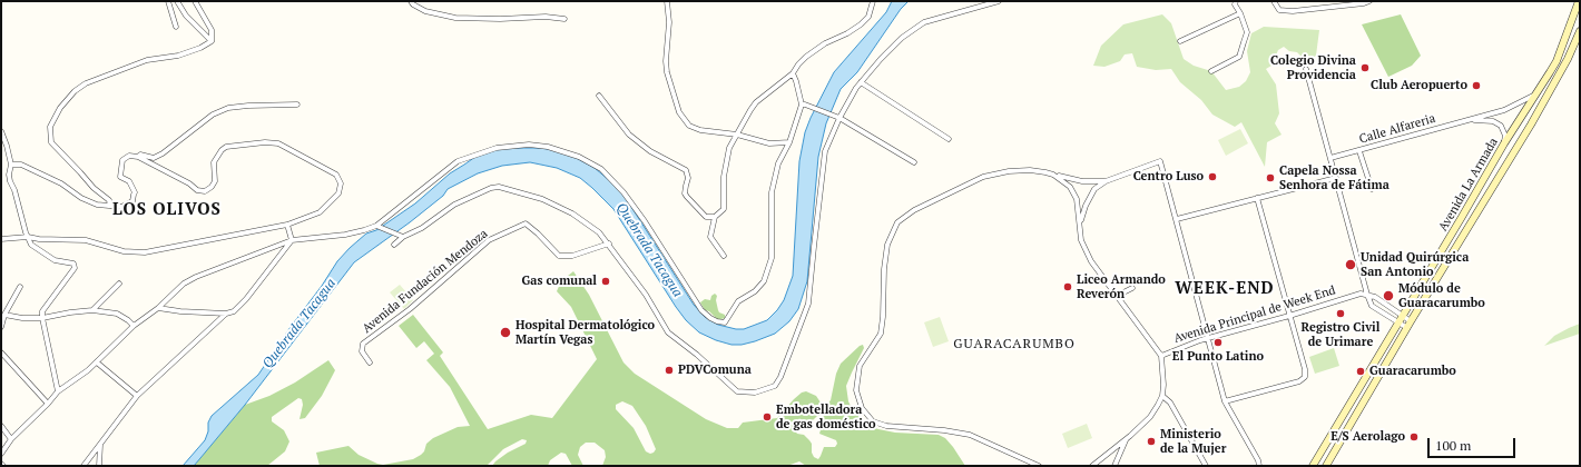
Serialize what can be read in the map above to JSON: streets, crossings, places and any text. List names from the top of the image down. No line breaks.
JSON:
{"streets":{"main road":["Avenida La Armada"],"street":["Calle Alfareria","Avenida Fundación Mendoza","Avenida Principal de Week End"]},"crossings":[["Calle Alfareria","Avenida La Armada"]],"districts":["LOS OLIVOS","WEEK-END","GUARACARUMBO"],"water":["Quebrada Tacagua"],"places":["Colegio Divina Providencia","Club Aeropuerto","Centro Luso","Capela Nossa Senhora de Fátima","Unidad Quirúrgica San Antonio","Gas comunal","Liceo Armando Reverón","Módulo de Guaracarumbo","Registro Civil de Urimare","Hospital Dermatológico Martín Vegas","El Punto Latino","PDVComuna","Guaracarumbo","Embotelladora de gas doméstico","E/S Aerolago","Ministerio de la Mujer"],"scale_bar":"100 m"}
